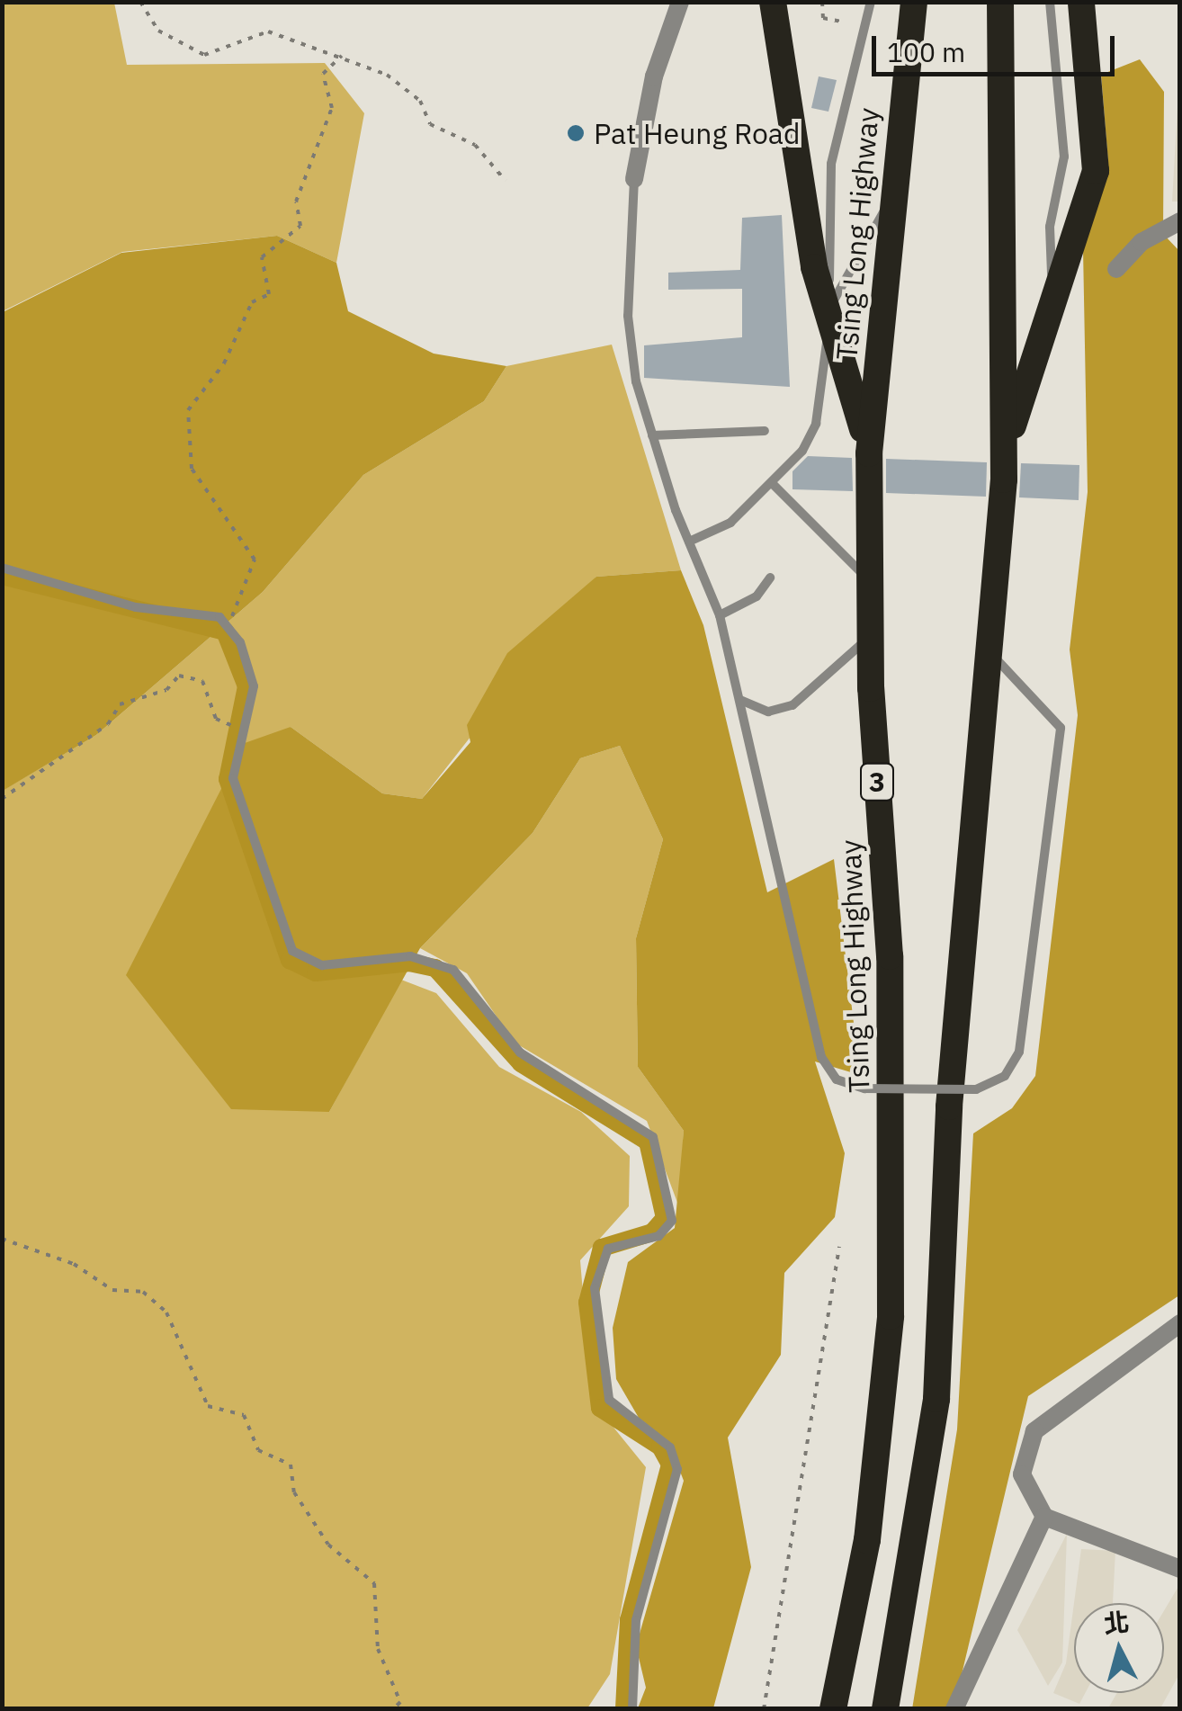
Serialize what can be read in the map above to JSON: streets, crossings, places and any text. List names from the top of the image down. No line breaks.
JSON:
{"streets":{"highway":["Tsing Long Highway","3"]},"places":["Pat Heung Road"],"scale_bar":"100 m","north":"top"}
